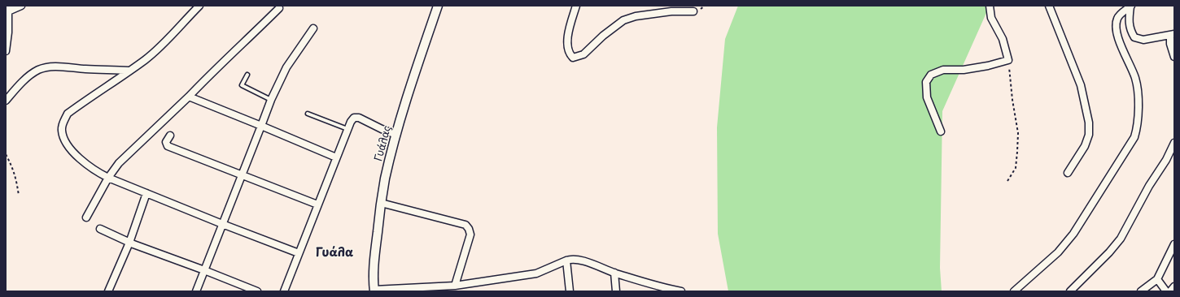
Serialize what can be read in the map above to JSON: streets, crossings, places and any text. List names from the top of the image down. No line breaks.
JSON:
{"streets":{"street":["Γυάλας"]},"districts":["Γυάλα"]}
